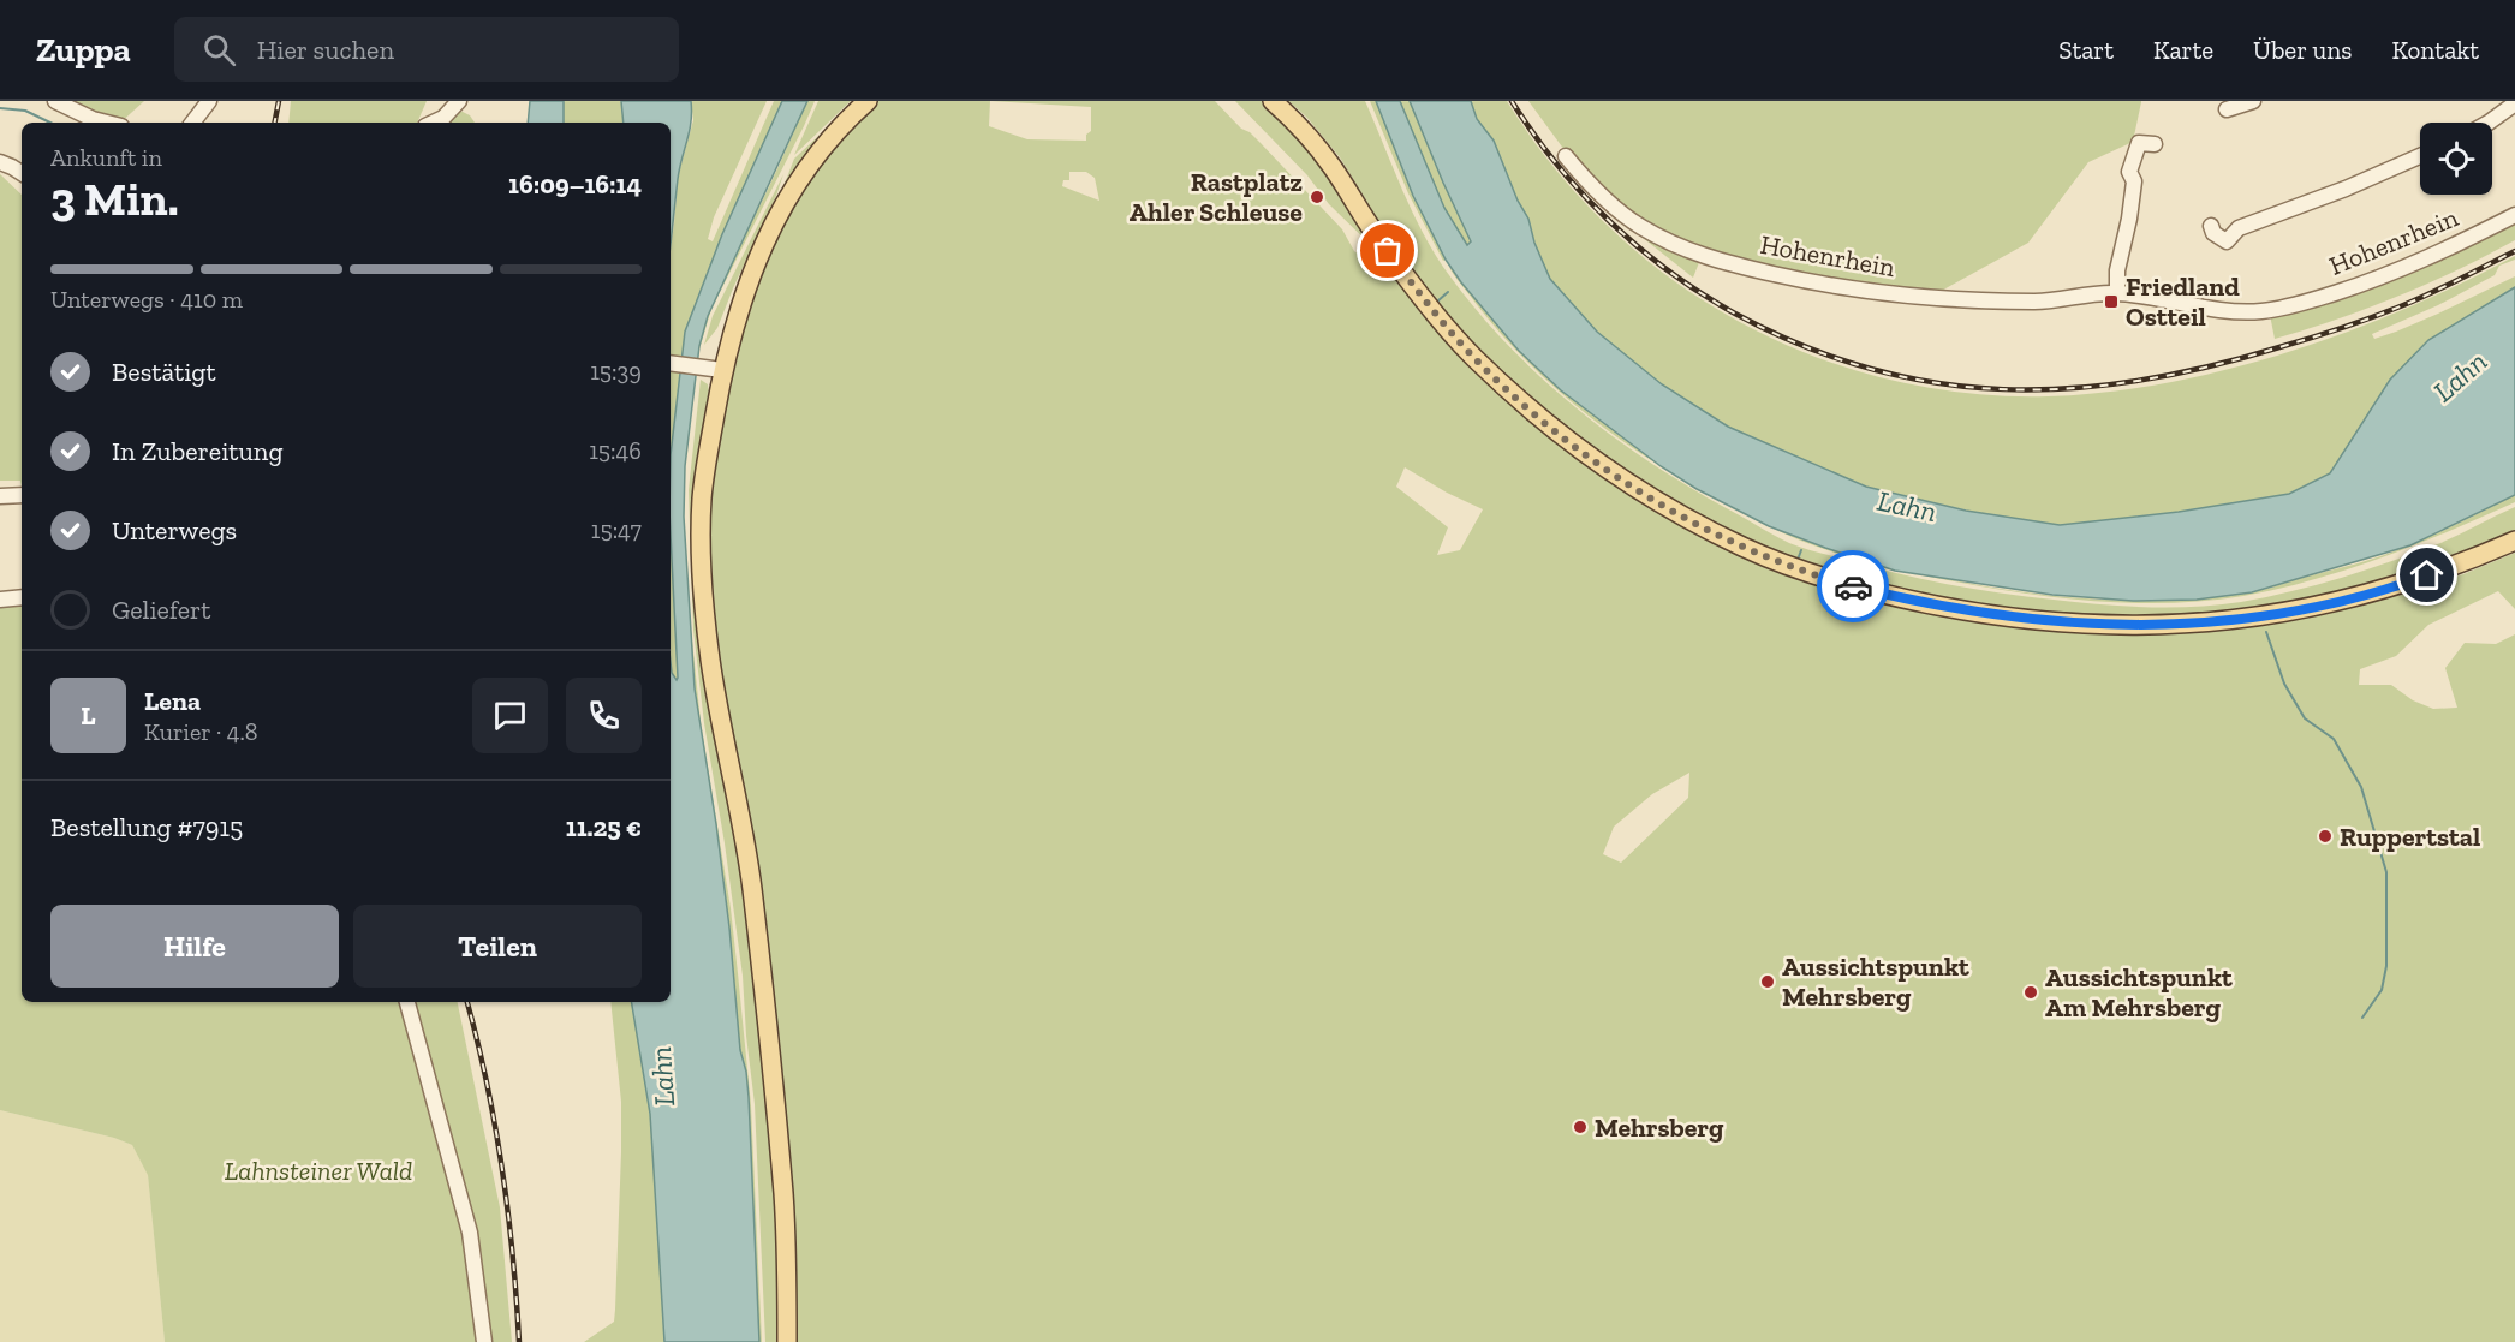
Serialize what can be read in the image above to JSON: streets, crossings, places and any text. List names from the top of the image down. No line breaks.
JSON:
{"streets":{"street":["Hohenrhein"]},"water":["Lahn"],"parks":["Lahnsteiner Wald"],"places":{"other":["Rastplatz Ahler Schleuse","Ruppertstal","Aussichtspunkt Mehrsberg","Aussichtspunkt Am Mehrsberg","Mehrsberg"],"transit":["Friedland Ostteil"]},"page":{"header":"Zuppa","search":"Hier suchen","nav":["Start","Karte","Über uns","Kontakt"],"heading":["3 Min.","Ankunft in","16:09–16:14"],"panel":["Lena","Kurier · 4.8","Bestellung #7915","11.25 €"],"bar":"Unterwegs · 410 m","list":[["Bestätigt","15:39"],["In Zubereitung","15:46"],["Unterwegs","15:47"],"Geliefert"],"round":"L","buttons":["Hilfe","Teilen"]}}
